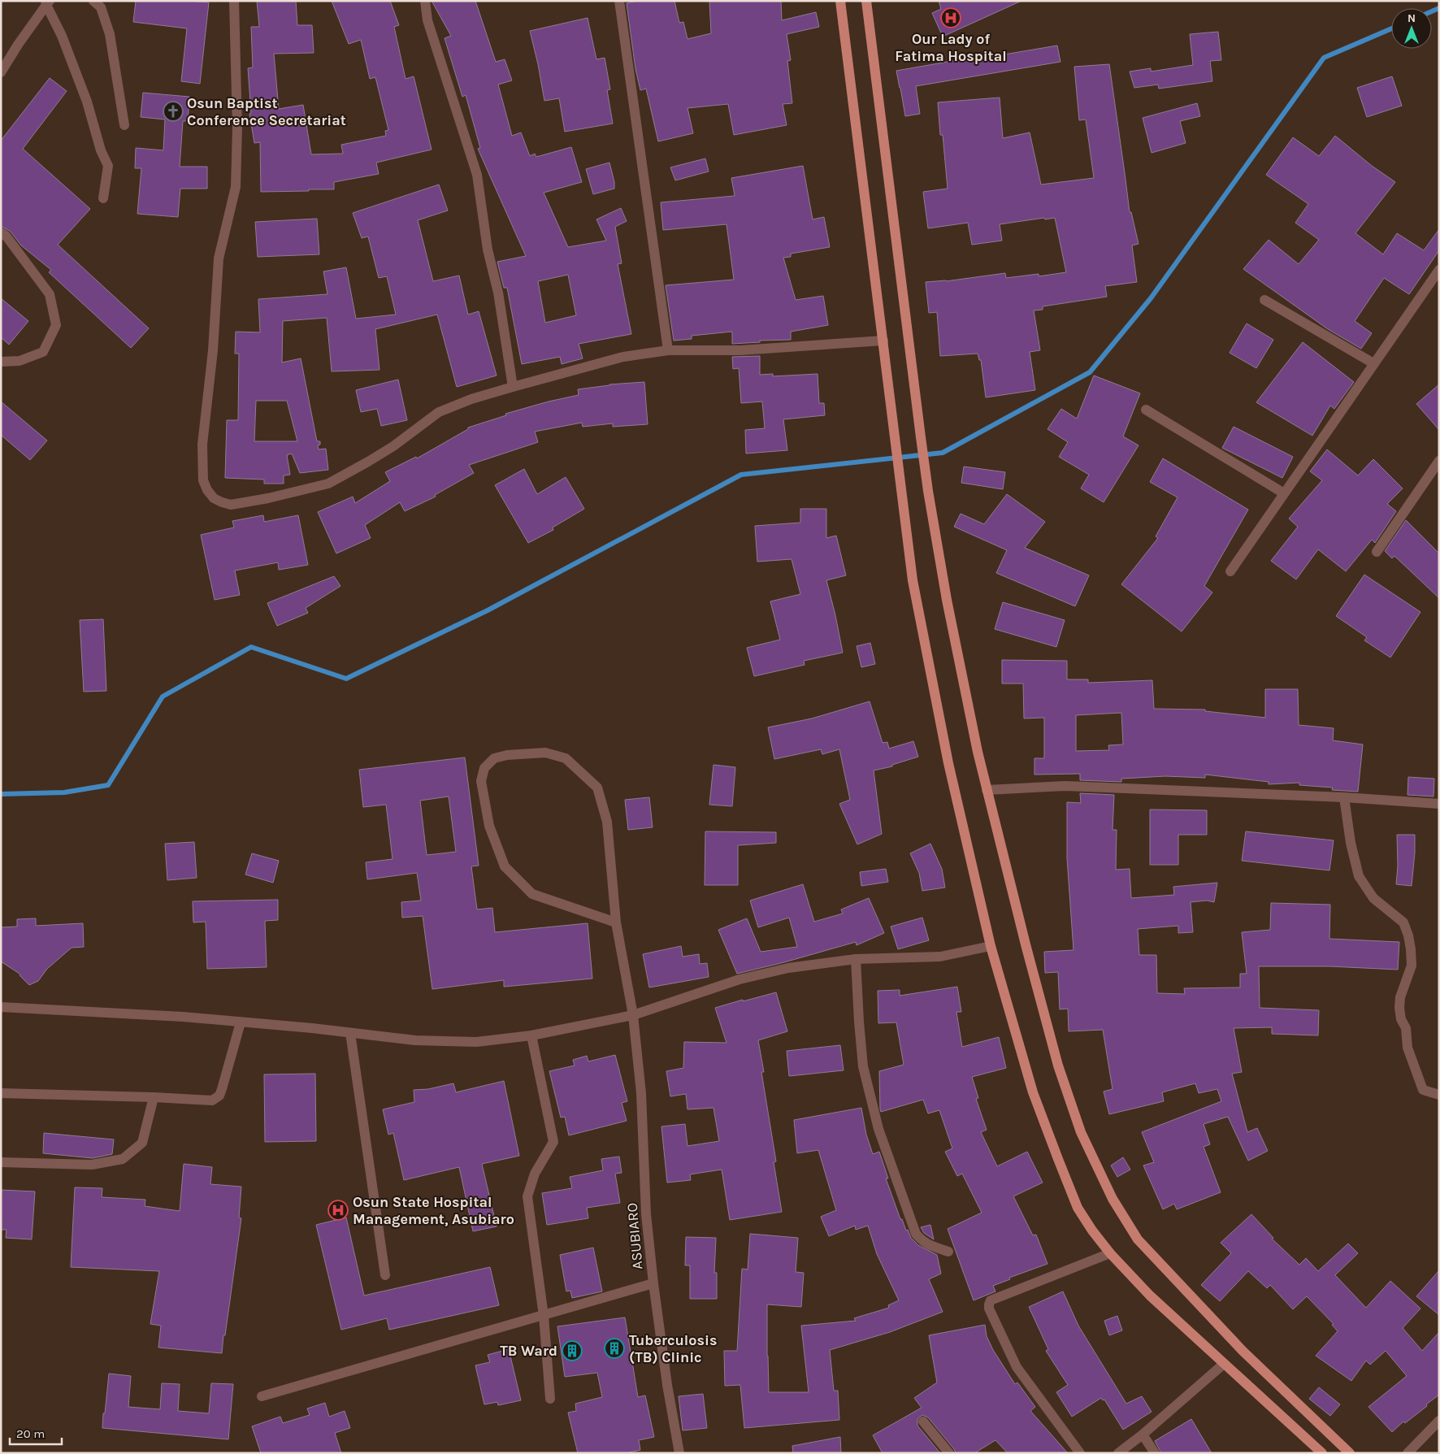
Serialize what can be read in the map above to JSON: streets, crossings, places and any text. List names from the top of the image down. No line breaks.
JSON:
{"streets":{"street":["ASUBIARO"]},"places":{"hospital":["Our Lady of Fatima Hospital","Osun State Hospital Management, Asubiaro"],"church":["Osun Baptist Conference Secretariat"],"building":["Tuberculosis (TB) Clinic","TB Ward"]},"scale_bar":"20 m","north":"top"}
